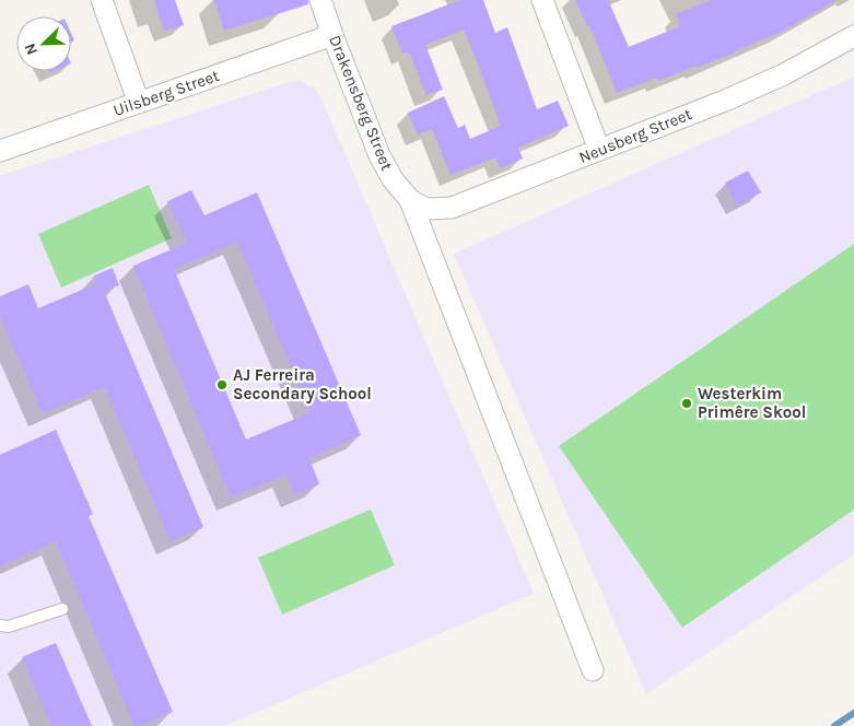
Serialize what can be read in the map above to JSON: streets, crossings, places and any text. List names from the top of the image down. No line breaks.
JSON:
{"streets":{"street":["Uilsberg Street","Drakensberg Street","Neusberg Street"]},"crossings":[["Uilsberg Street","Drakensberg Street"],["Drakensberg Street","Neusberg Street"]],"places":["AJ Ferreira Secondary School","Westerkim Primêre Skool"],"north":"bottom left"}
